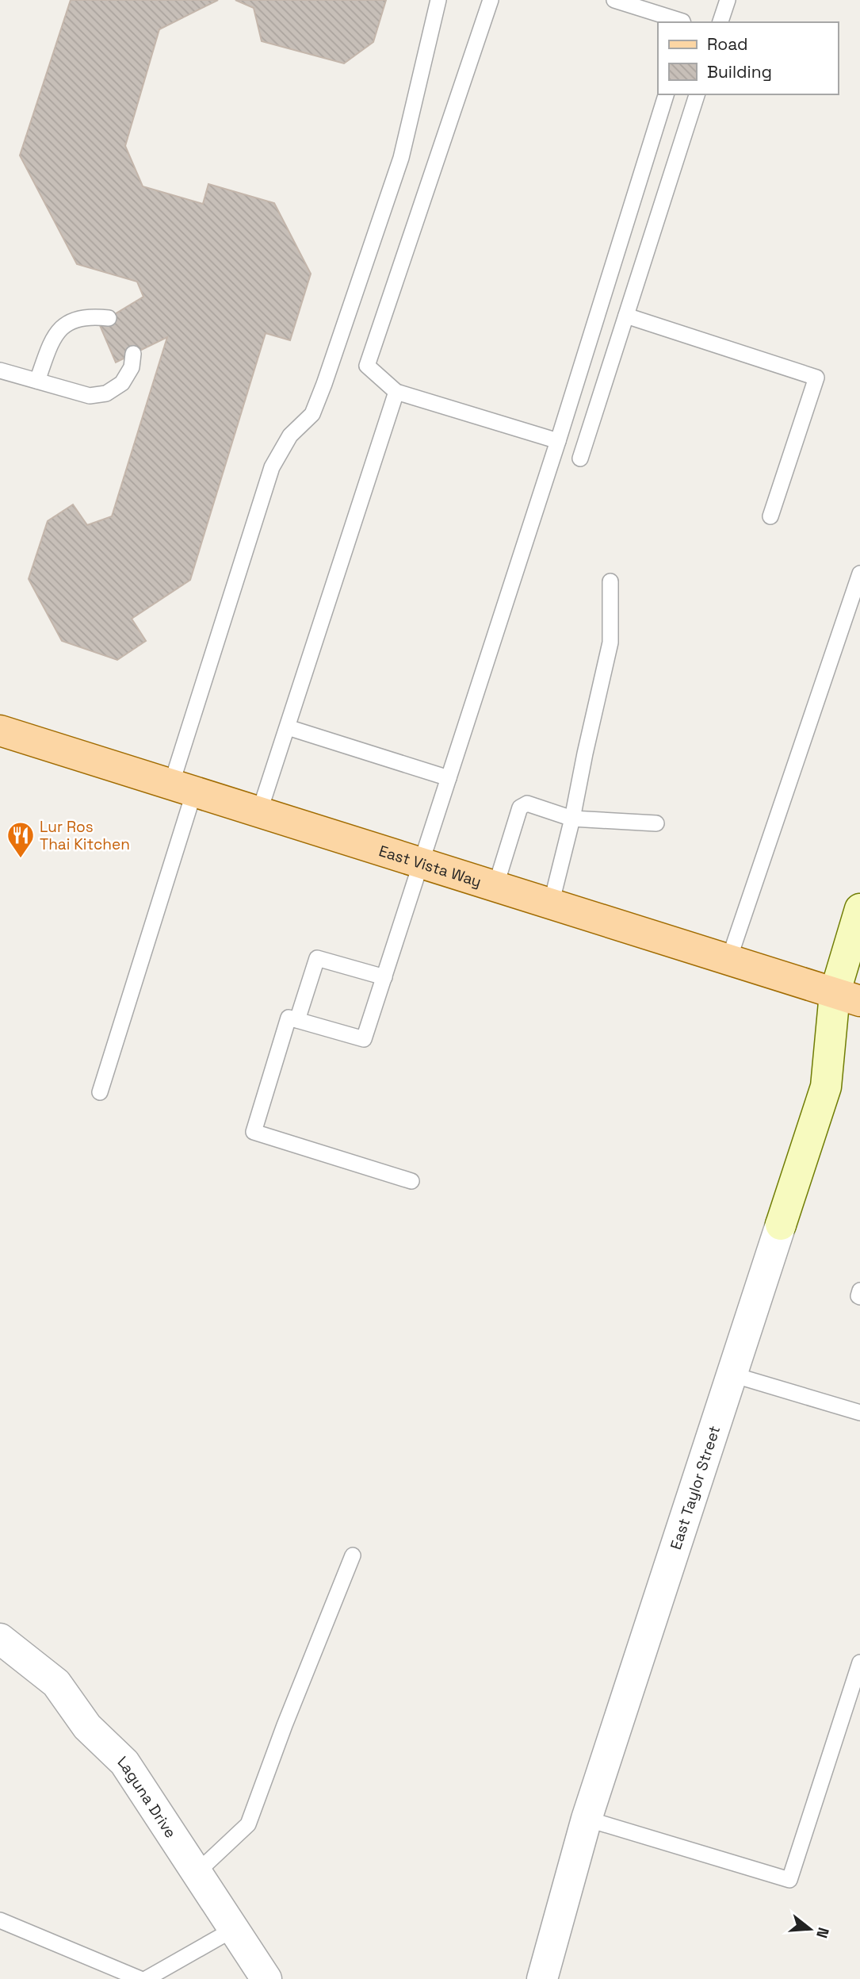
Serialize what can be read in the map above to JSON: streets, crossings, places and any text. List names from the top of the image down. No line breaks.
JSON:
{"streets":{"main road":["East Vista Way"],"street":["East Taylor Street","Laguna Drive"]},"crossings":[["East Vista Way","East Taylor Street"]],"places":{"restaurant":["Lur Ros Thai Kitchen"]},"legend":["Road","Building"],"north":"right"}
